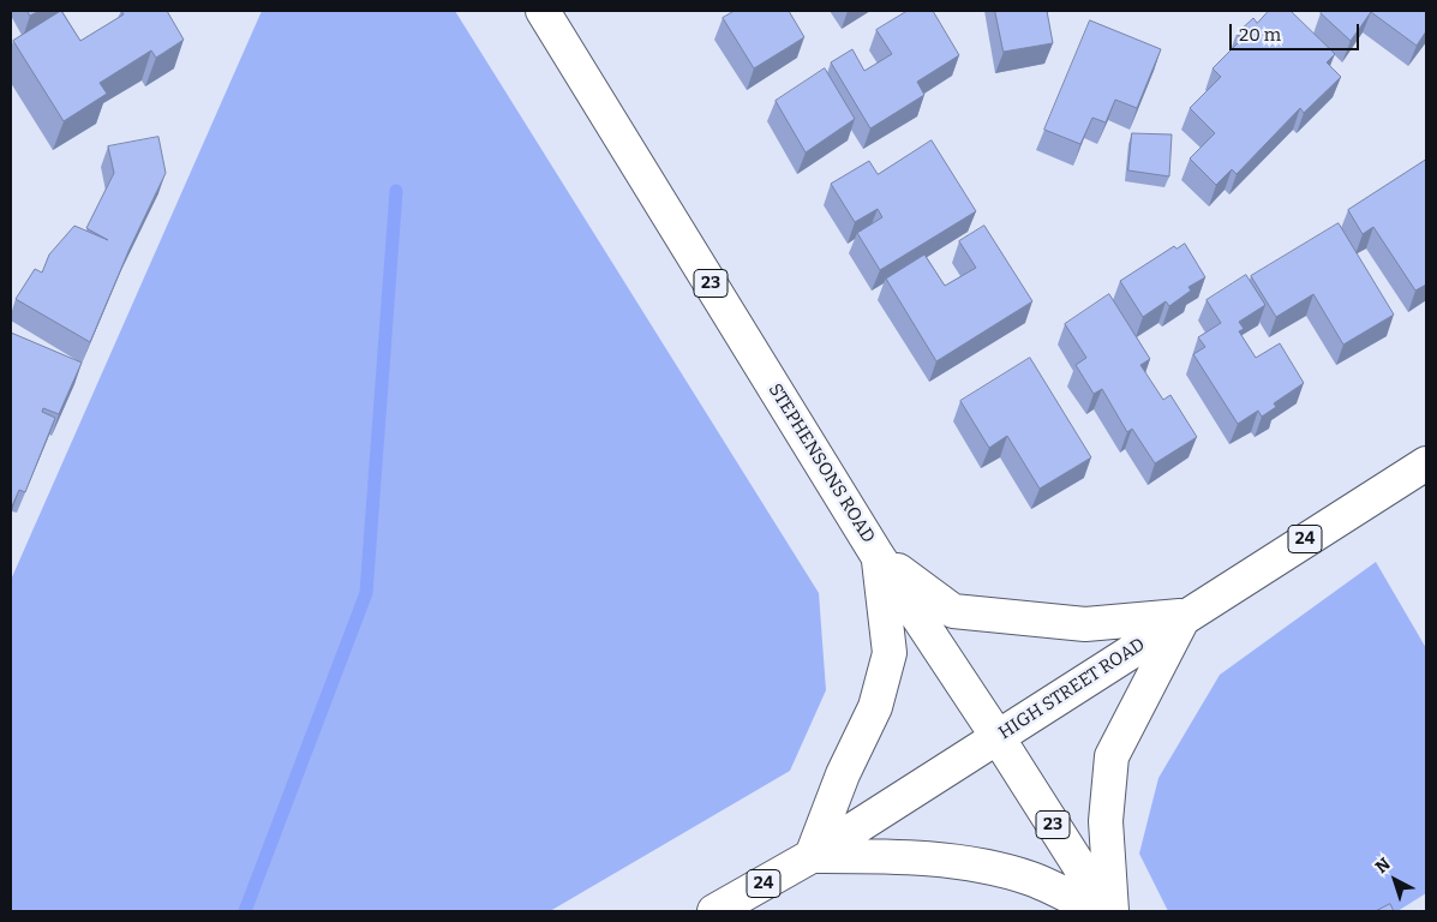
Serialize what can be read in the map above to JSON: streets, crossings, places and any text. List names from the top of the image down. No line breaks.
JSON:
{"streets":{"main road":["23","STEPHENSONS ROAD","24","HIGH STREET ROAD"]},"crossings":[["STEPHENSONS ROAD","HIGH STREET ROAD"]],"scale_bar":"20 m","north":"top left"}
